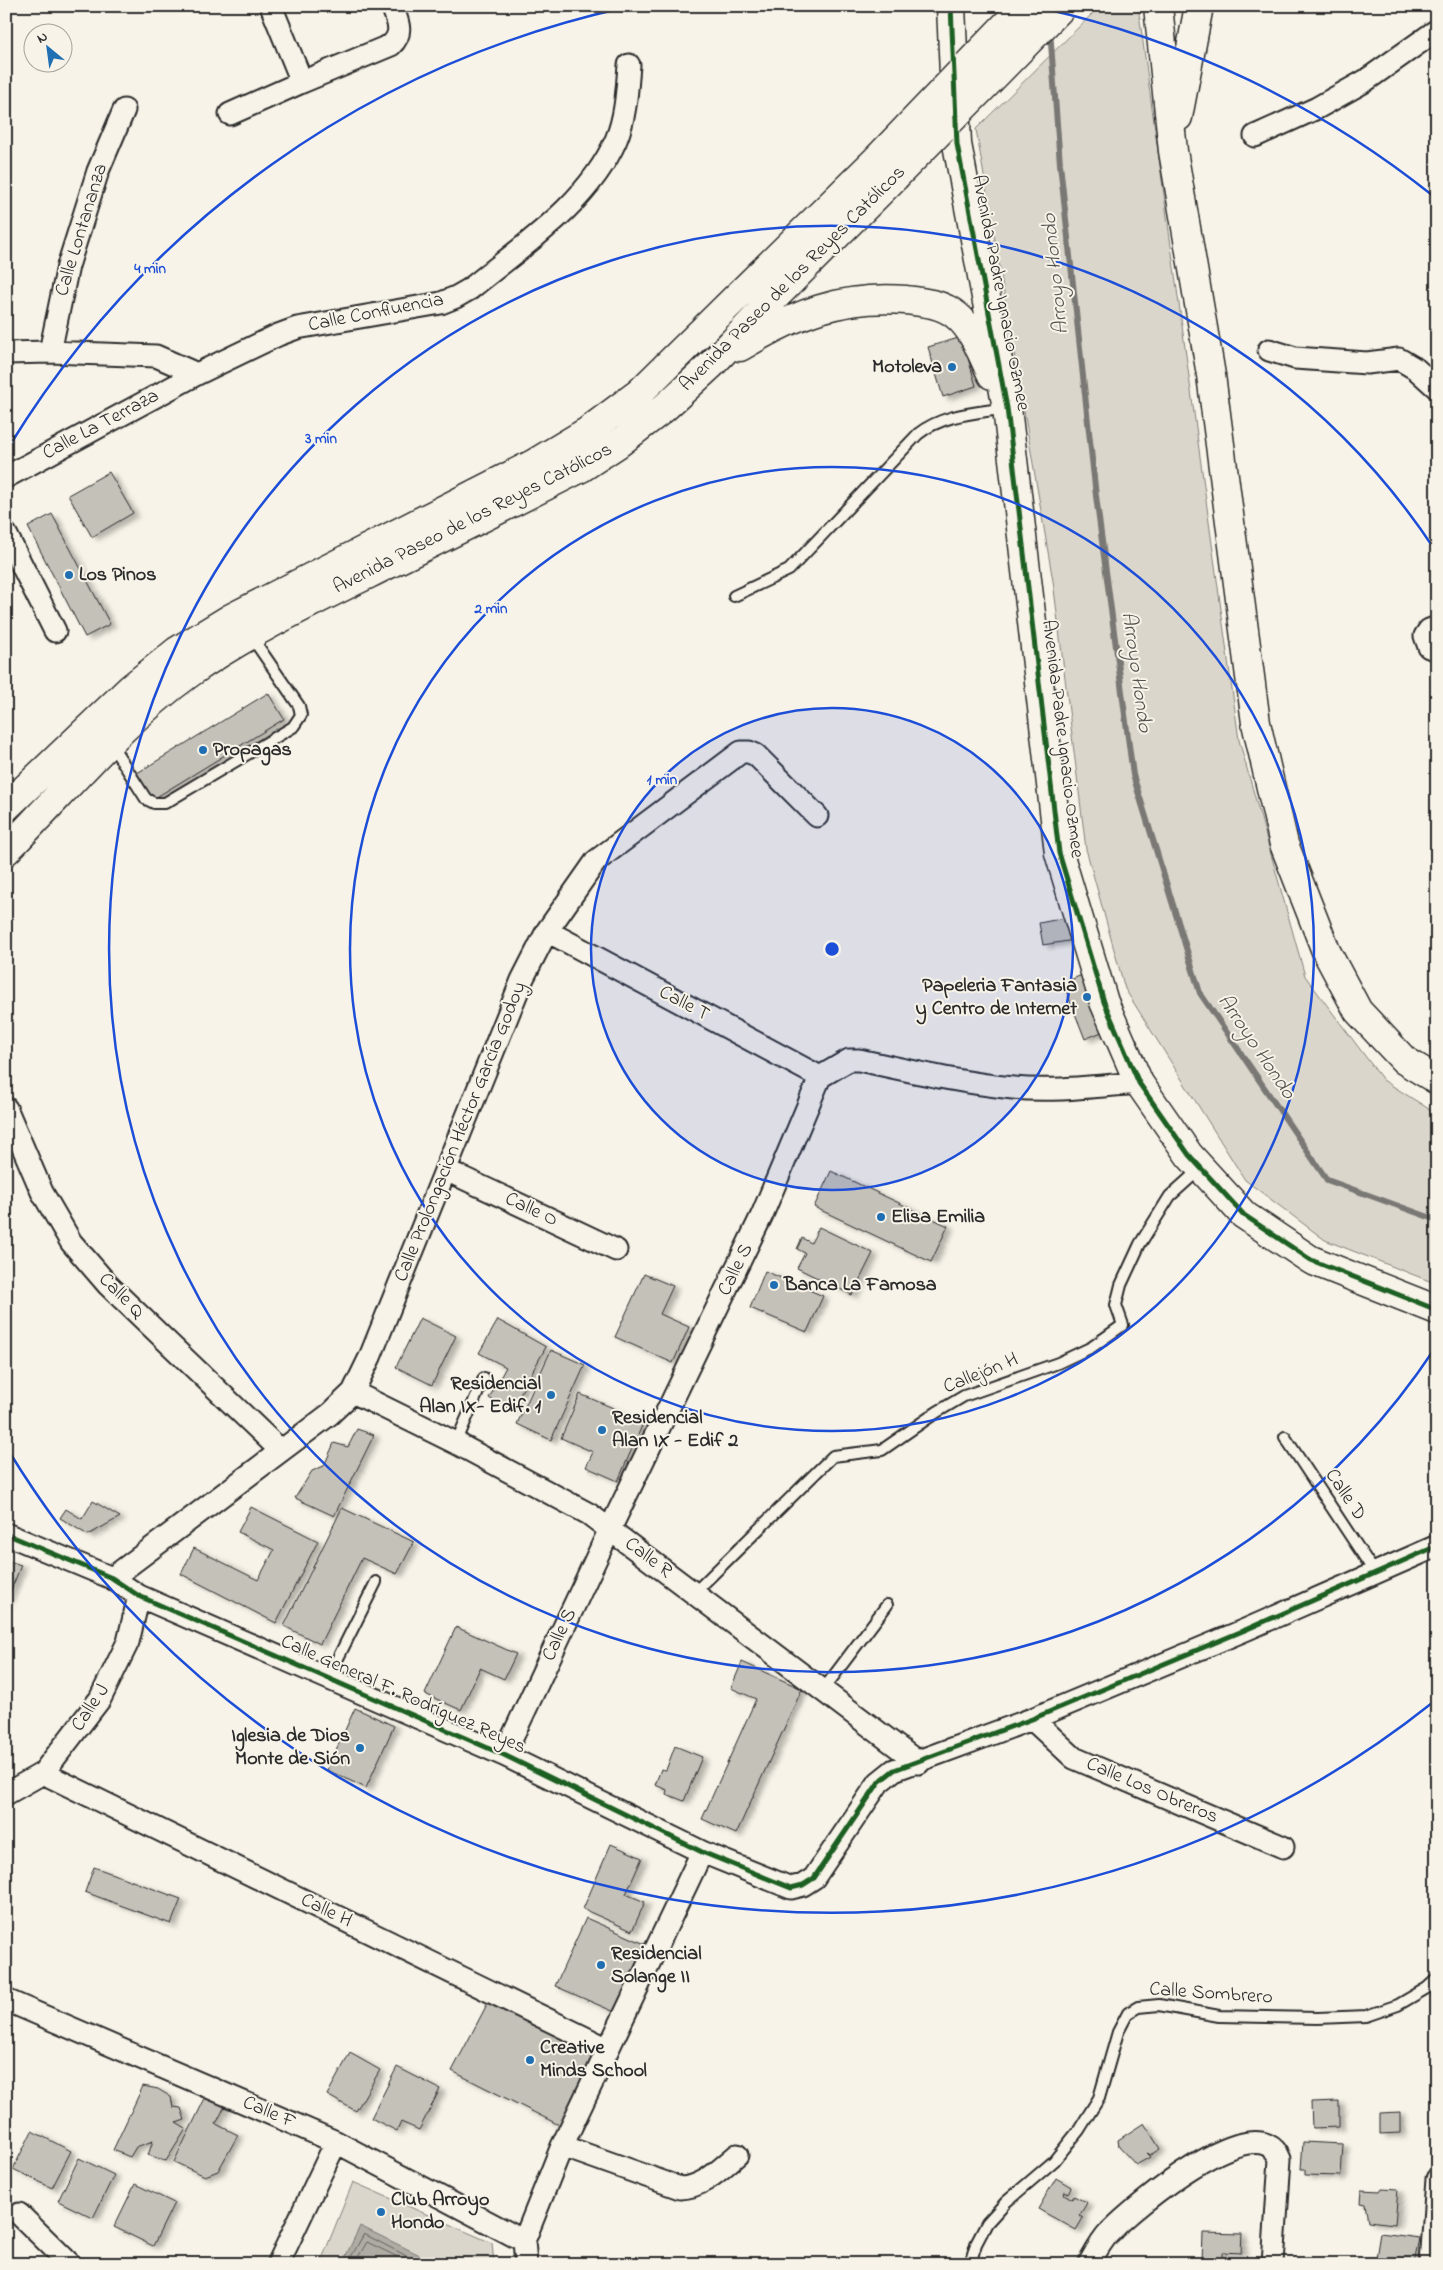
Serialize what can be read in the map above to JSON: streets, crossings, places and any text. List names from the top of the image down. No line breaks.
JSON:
{"streets":{"main road":["Avenida Paseo de los Reyes Católicos","Avenida Padre Ignacio Ozmee"],"street":["Calle Lontananza","Calle Confluencia","Calle La Terraza","Calle T","Calle Prolongación Héctor García Godoy","Calle O","Calle S","Calle Q","Calle R","Calle General F. Rodríguez Reyes","Calle J","Calle Los Obreros","Calle H","Calle F"],"lane":["Callejón H","Calle D","Calle Sombrero"]},"crossings":[["Avenida Padre Ignacio Ozmee","Callejón H"],["Calle Confluencia","Calle La Terraza"],["Calle T","Calle Prolongación Héctor García Godoy"],["Calle T","Calle S"],["Calle Prolongación Héctor García Godoy","Calle O"],["Calle Prolongación Héctor García Godoy","Calle Q"],["Calle Prolongación Héctor García Godoy","Calle R"],["Calle Prolongación Héctor García Godoy","Calle General F. Rodríguez Reyes"],["Calle S","Calle R"],["Calle S","Calle General F. Rodríguez Reyes"],["Callejón H","Calle R"],["Calle R","Calle General F. Rodríguez Reyes"],["Calle General F. Rodríguez Reyes","Calle J"],["Calle J","Calle H"]],"water":["Arroyo Hondo"],"places":["Motoleva","Los Pinos","Propagas","Papeleria Fantasia y Centro de Internet","Elisa Emilia","Banca La Famosa","Residencial Alan IX- Edif. 1","Residencial Alan IX - Edif 2","Iglesia de Dios Monte de Sión","Residencial Solange II","Creative Minds School","Club Arroyo Hondo"],"north":"top left","rings":["4 min","3 min","2 min","1 min"]}
